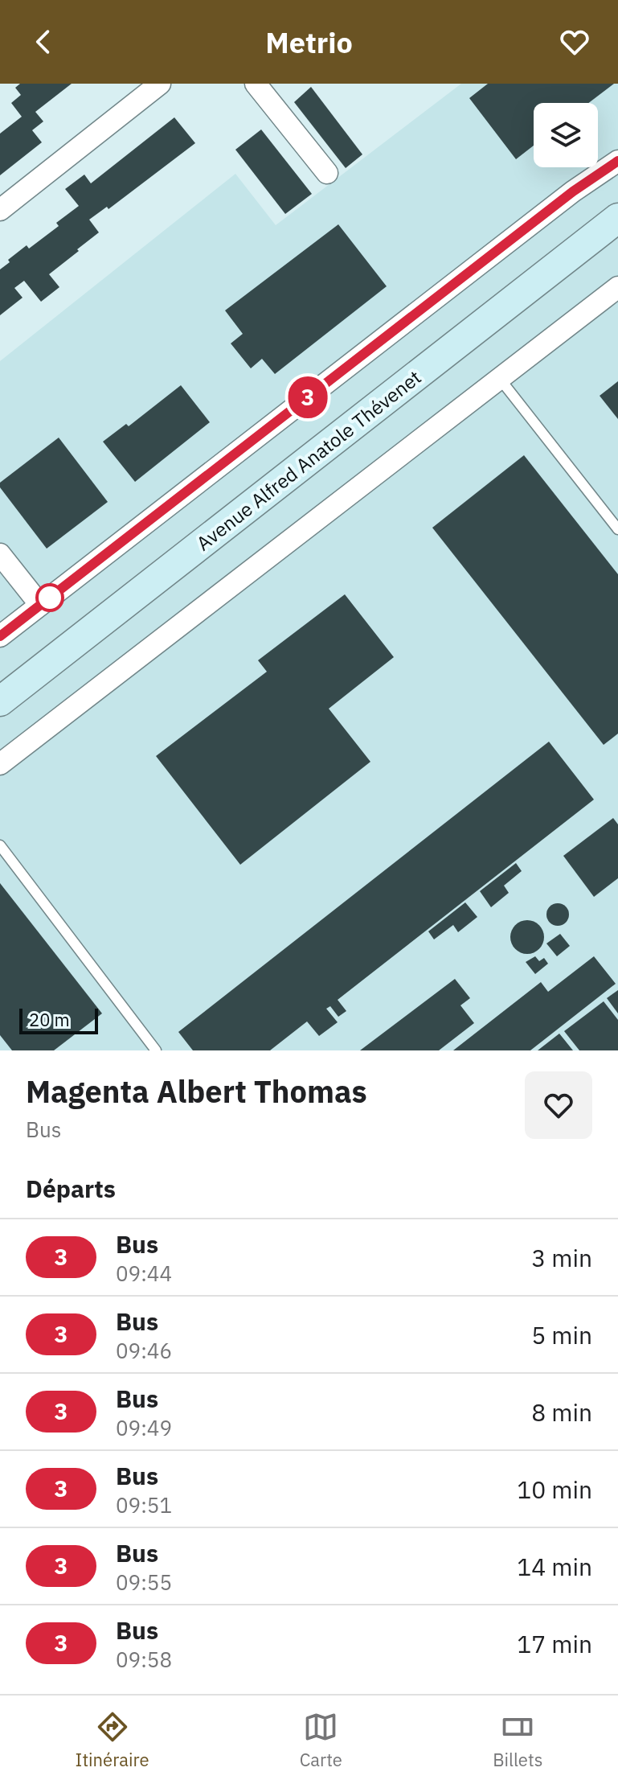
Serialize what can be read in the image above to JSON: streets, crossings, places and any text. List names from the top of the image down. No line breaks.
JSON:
{"streets":{"main road":["Avenue Alfred Anatole Thévenet"]},"lines":["bus line 3"],"scale_bar":"20 m","page":{"header":"Metrio","on_map":"3","scale":"20 m","heading":[["Magenta Albert Thomas","Bus"],"Départs"],"list":[{"mark":"3","name":"Bus","note":"09:44","value":"3 min"},{"mark":"3","name":"Bus","note":"09:46","value":"5 min"},{"mark":"3","name":"Bus","note":"09:49","value":"8 min"},{"mark":"3","name":"Bus","note":"09:51","value":"10 min"},{"mark":"3","name":"Bus","note":"09:55","value":"14 min"},{"mark":"3","name":"Bus","note":"09:58","value":"17 min"}],"tabs":["Itinéraire","Carte","Billets"]}}
